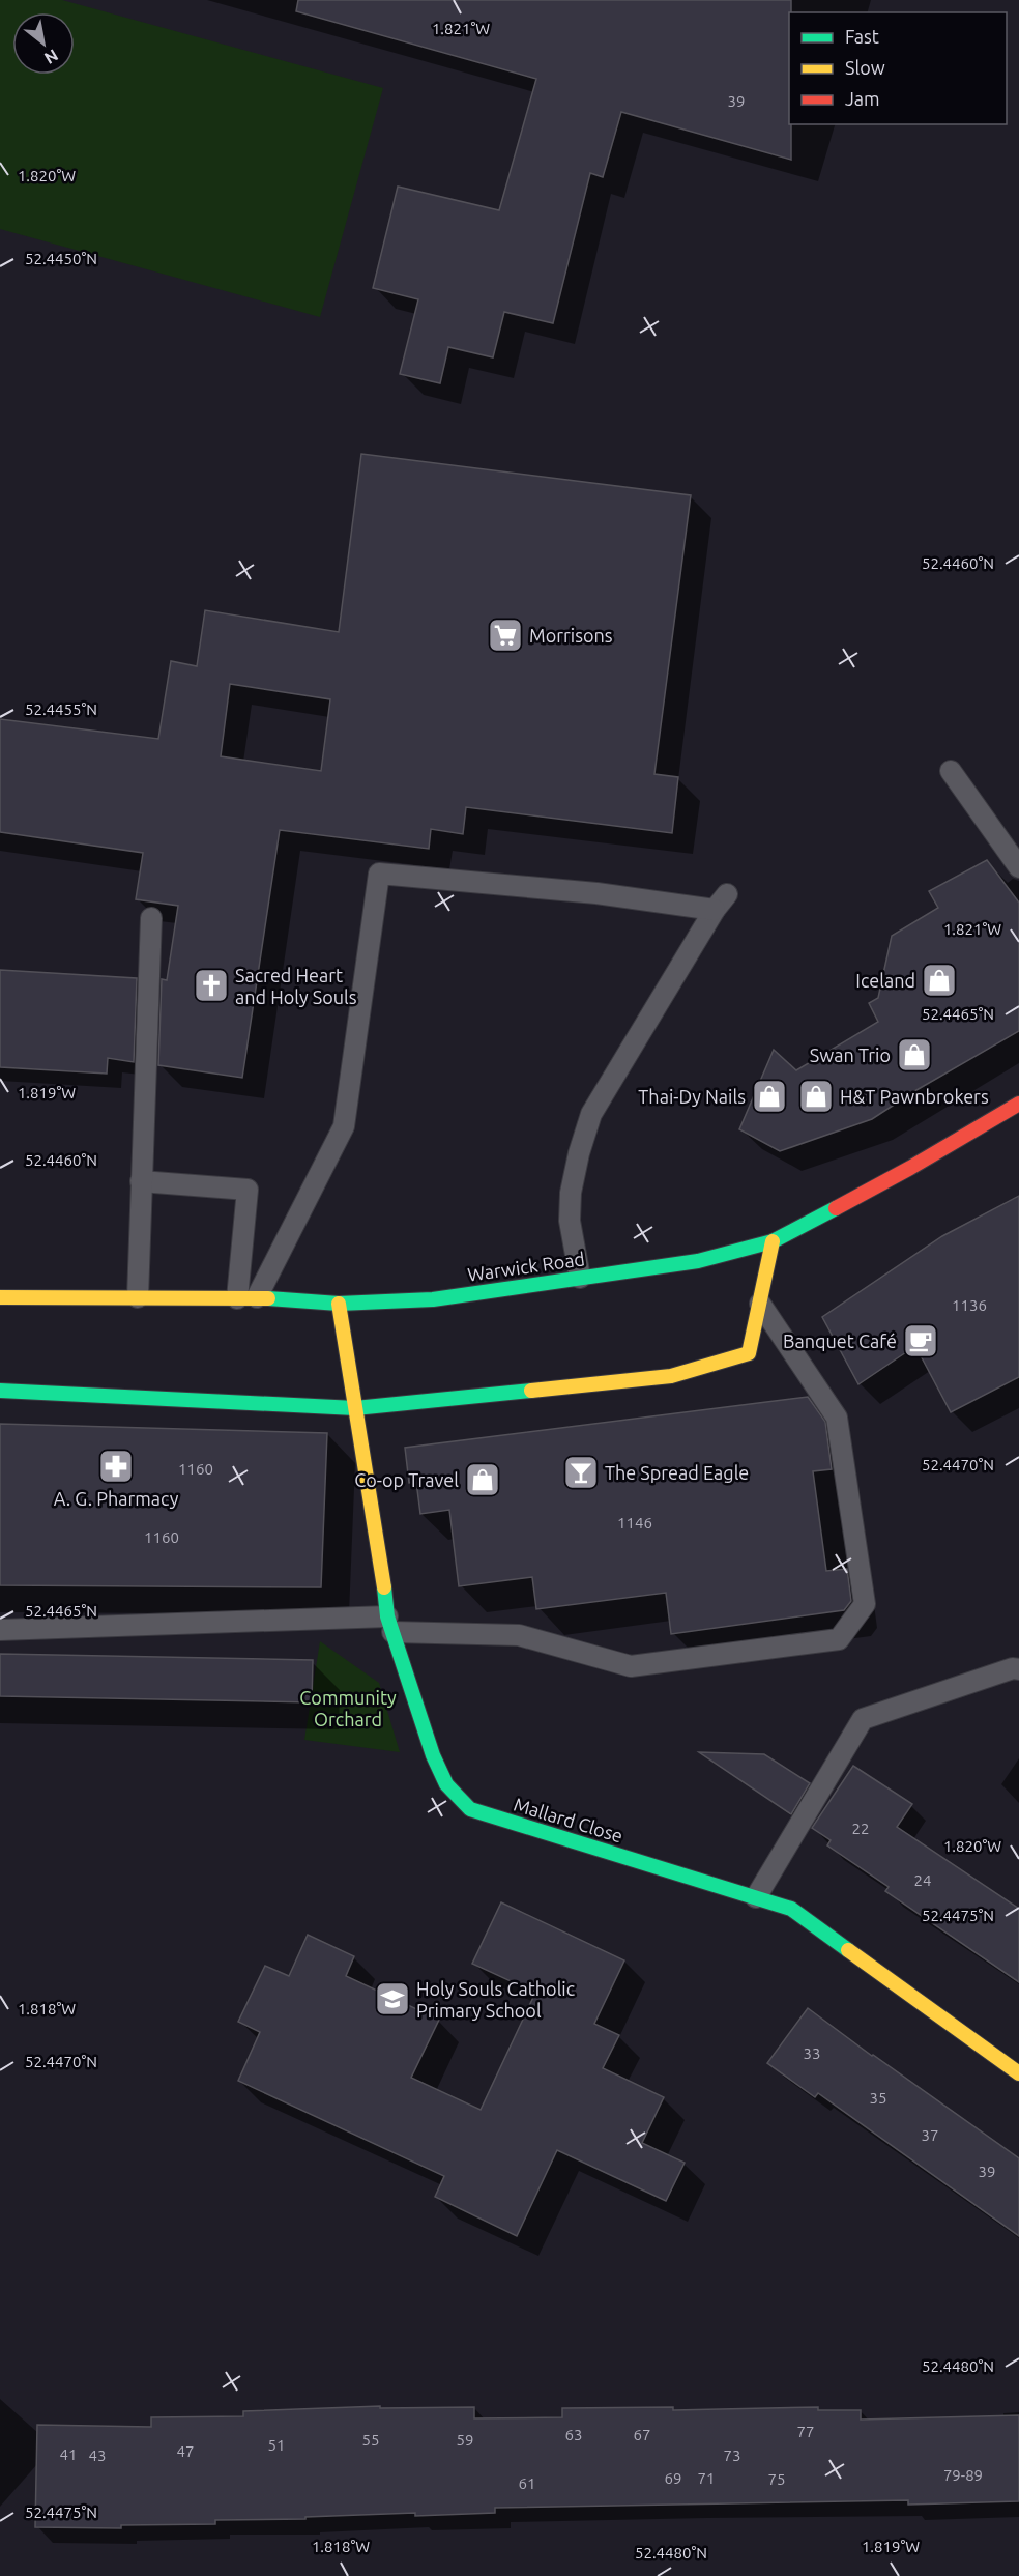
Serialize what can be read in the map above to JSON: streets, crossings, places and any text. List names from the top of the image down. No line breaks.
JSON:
{"streets":{"main road":["Warwick Road","Mallard Close"]},"crossings":[["Warwick Road","Mallard Close"]],"parks":["Community Orchard"],"places":{"supermarket":["Morrisons"],"shop":["Iceland","Swan Trio","Thai-Dy Nails","H&T Pawnbrokers","Co-op Travel"],"church":["Sacred Heart and Holy Souls"],"cafe":["Banquet Café"],"pharmacy":["A. G. Pharmacy"],"bar":["The Spread Eagle"],"school or university":["Holy Souls Catholic Primary School"]},"house_numbers":["39","1136","1160","1146","1160","22","24","33","35","37","39","77","63","67","55","59","51","47","41","43","73","79-89","69","71","75","61"],"legend":["Fast","Slow","Jam"],"north":"bottom right","coordinates":["1.821°W","1.820°W","52.4450°N","52.4460°N","52.4455°N","52.4465°N","1.819°W","52.4470°N","52.4475°N","1.818°W","52.4480°N"]}
